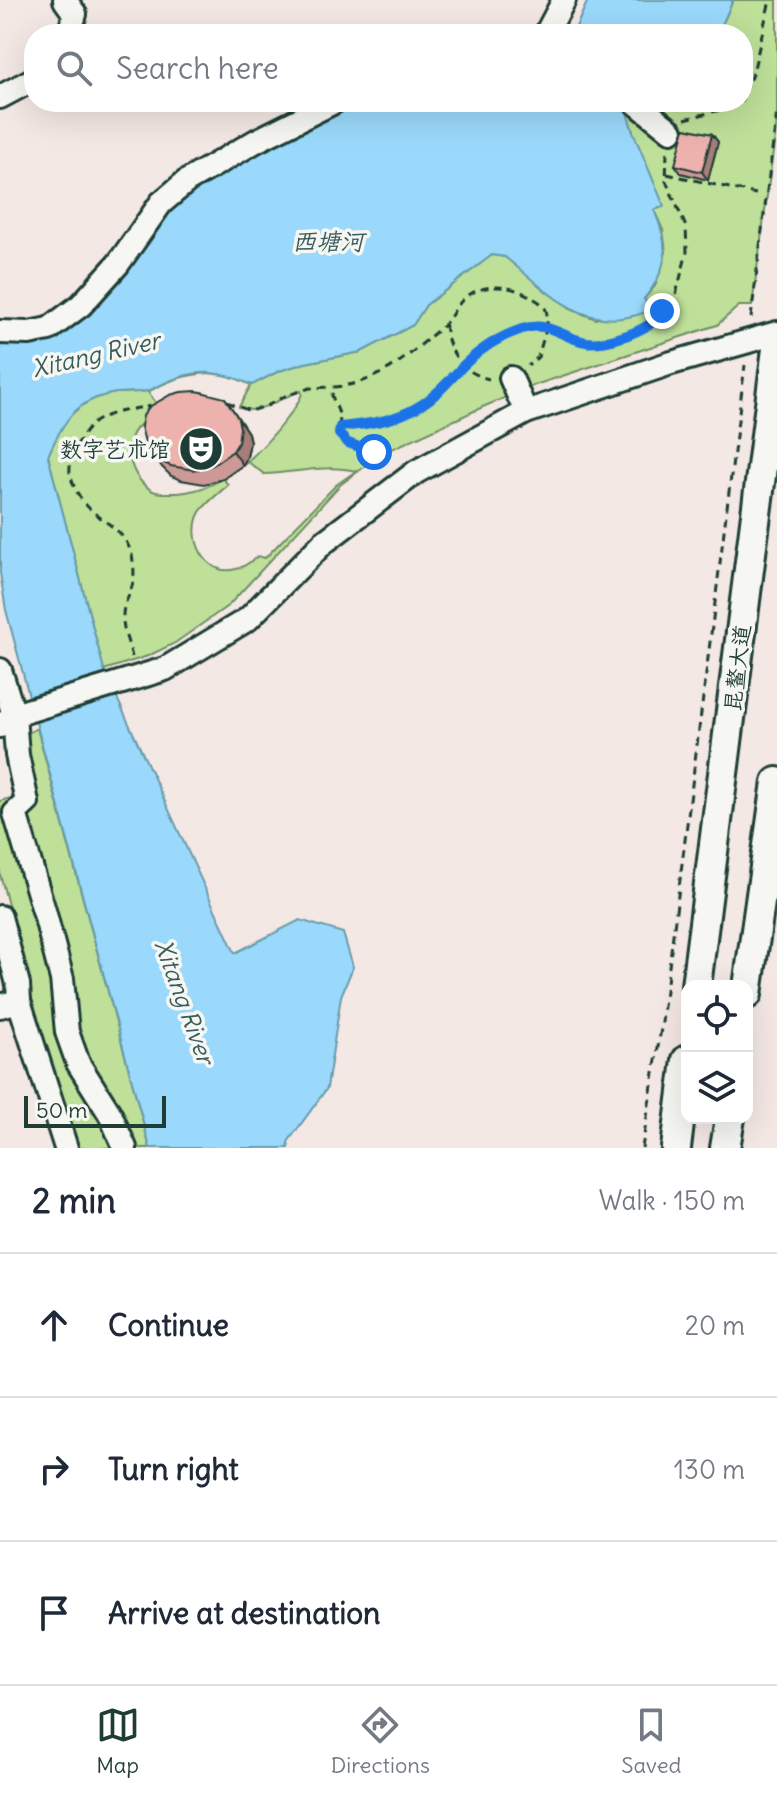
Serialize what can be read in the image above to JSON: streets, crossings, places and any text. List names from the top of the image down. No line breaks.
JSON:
{"streets":{"main road":["昆鳌大道"]},"water":["西塘河","Xitang River"],"places":{"theatre":["数字艺术馆"]},"scale_bar":"50 m","page":{"search":"Search here","scale":"50 m","heading":["2 min","Walk · 150 m"],"list":[["Continue","20 m"],["Turn right","130 m"],"Arrive at destination"],"nav":["Map","Directions","Saved"]}}
